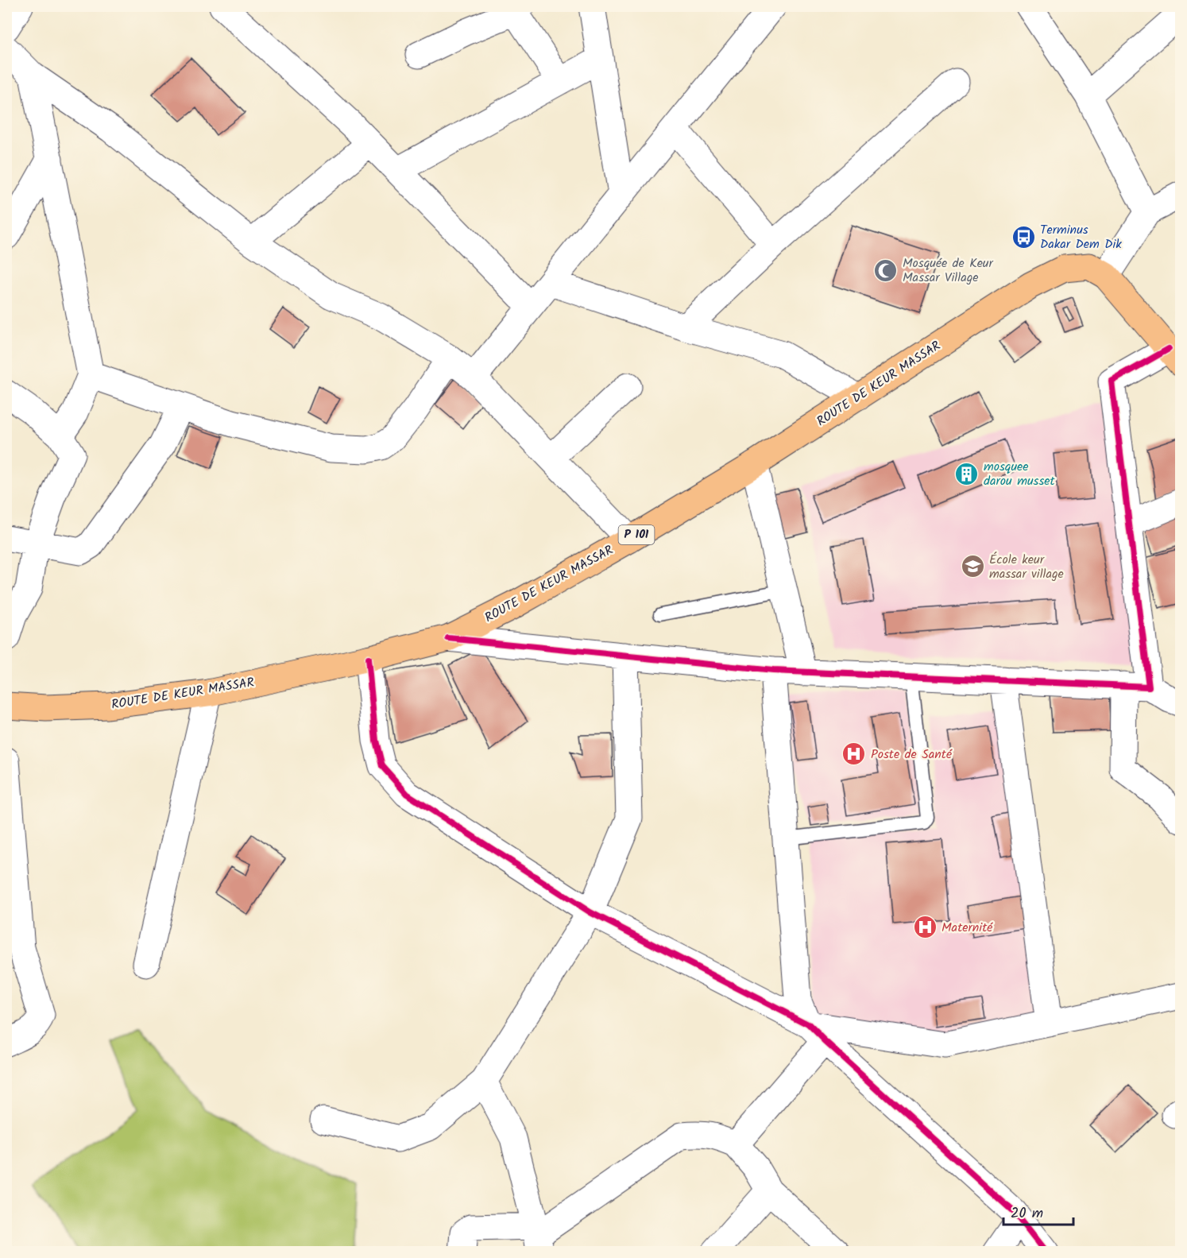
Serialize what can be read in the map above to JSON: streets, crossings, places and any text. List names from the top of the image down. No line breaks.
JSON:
{"streets":{"main road":["ROUTE DE KEUR MASSAR","P 101"]},"places":{"bus stop":["Terminus Dakar Dem Dik"],"mosque":["Mosquée de Keur Massar Village"],"building":["mosquee darou musset"],"school or university":["École keur massar village"],"hospital":["Poste de Santé","Maternité"]},"scale_bar":"20 m"}
